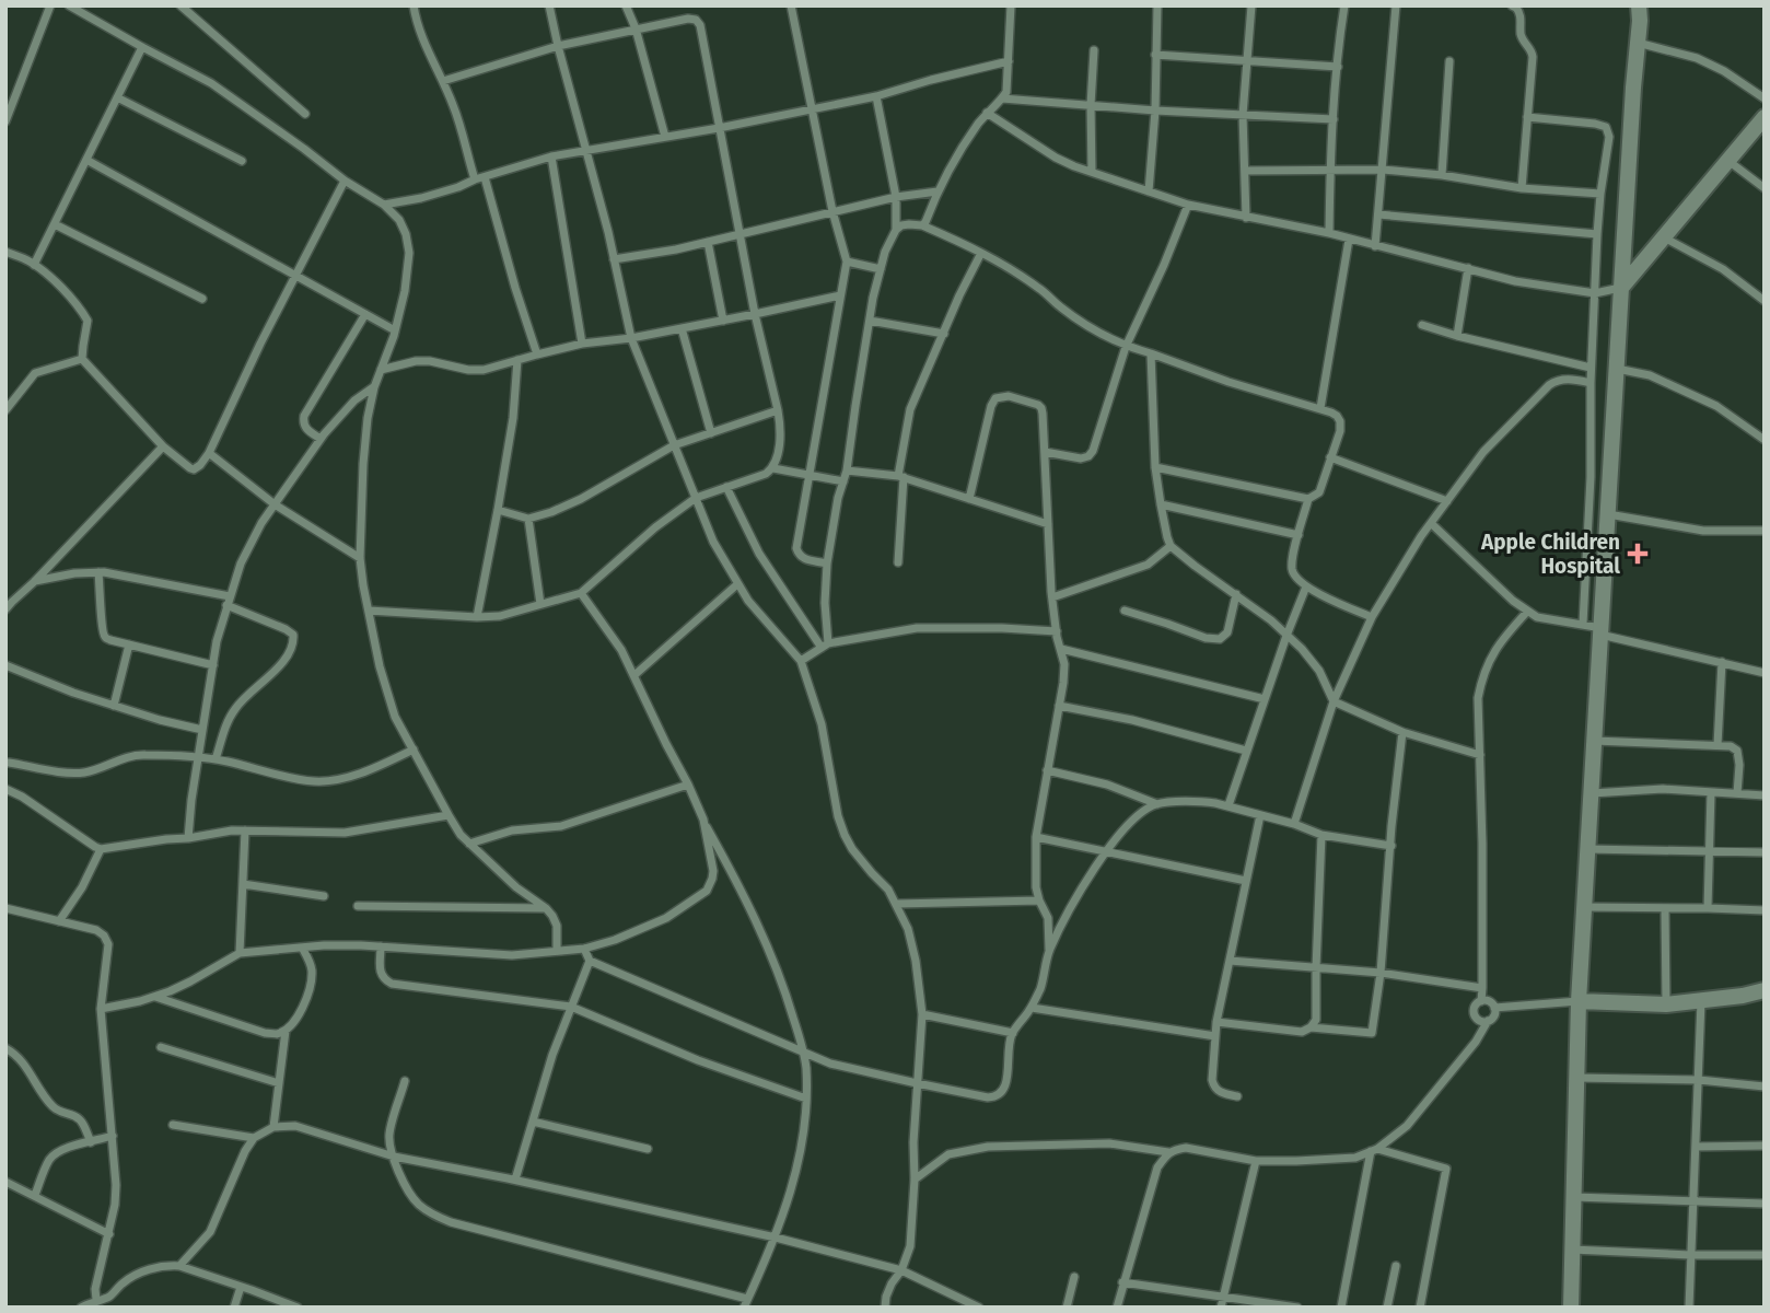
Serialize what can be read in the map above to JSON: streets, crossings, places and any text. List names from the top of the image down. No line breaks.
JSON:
{"places":{"health":["Apple Children Hospital"]}}
